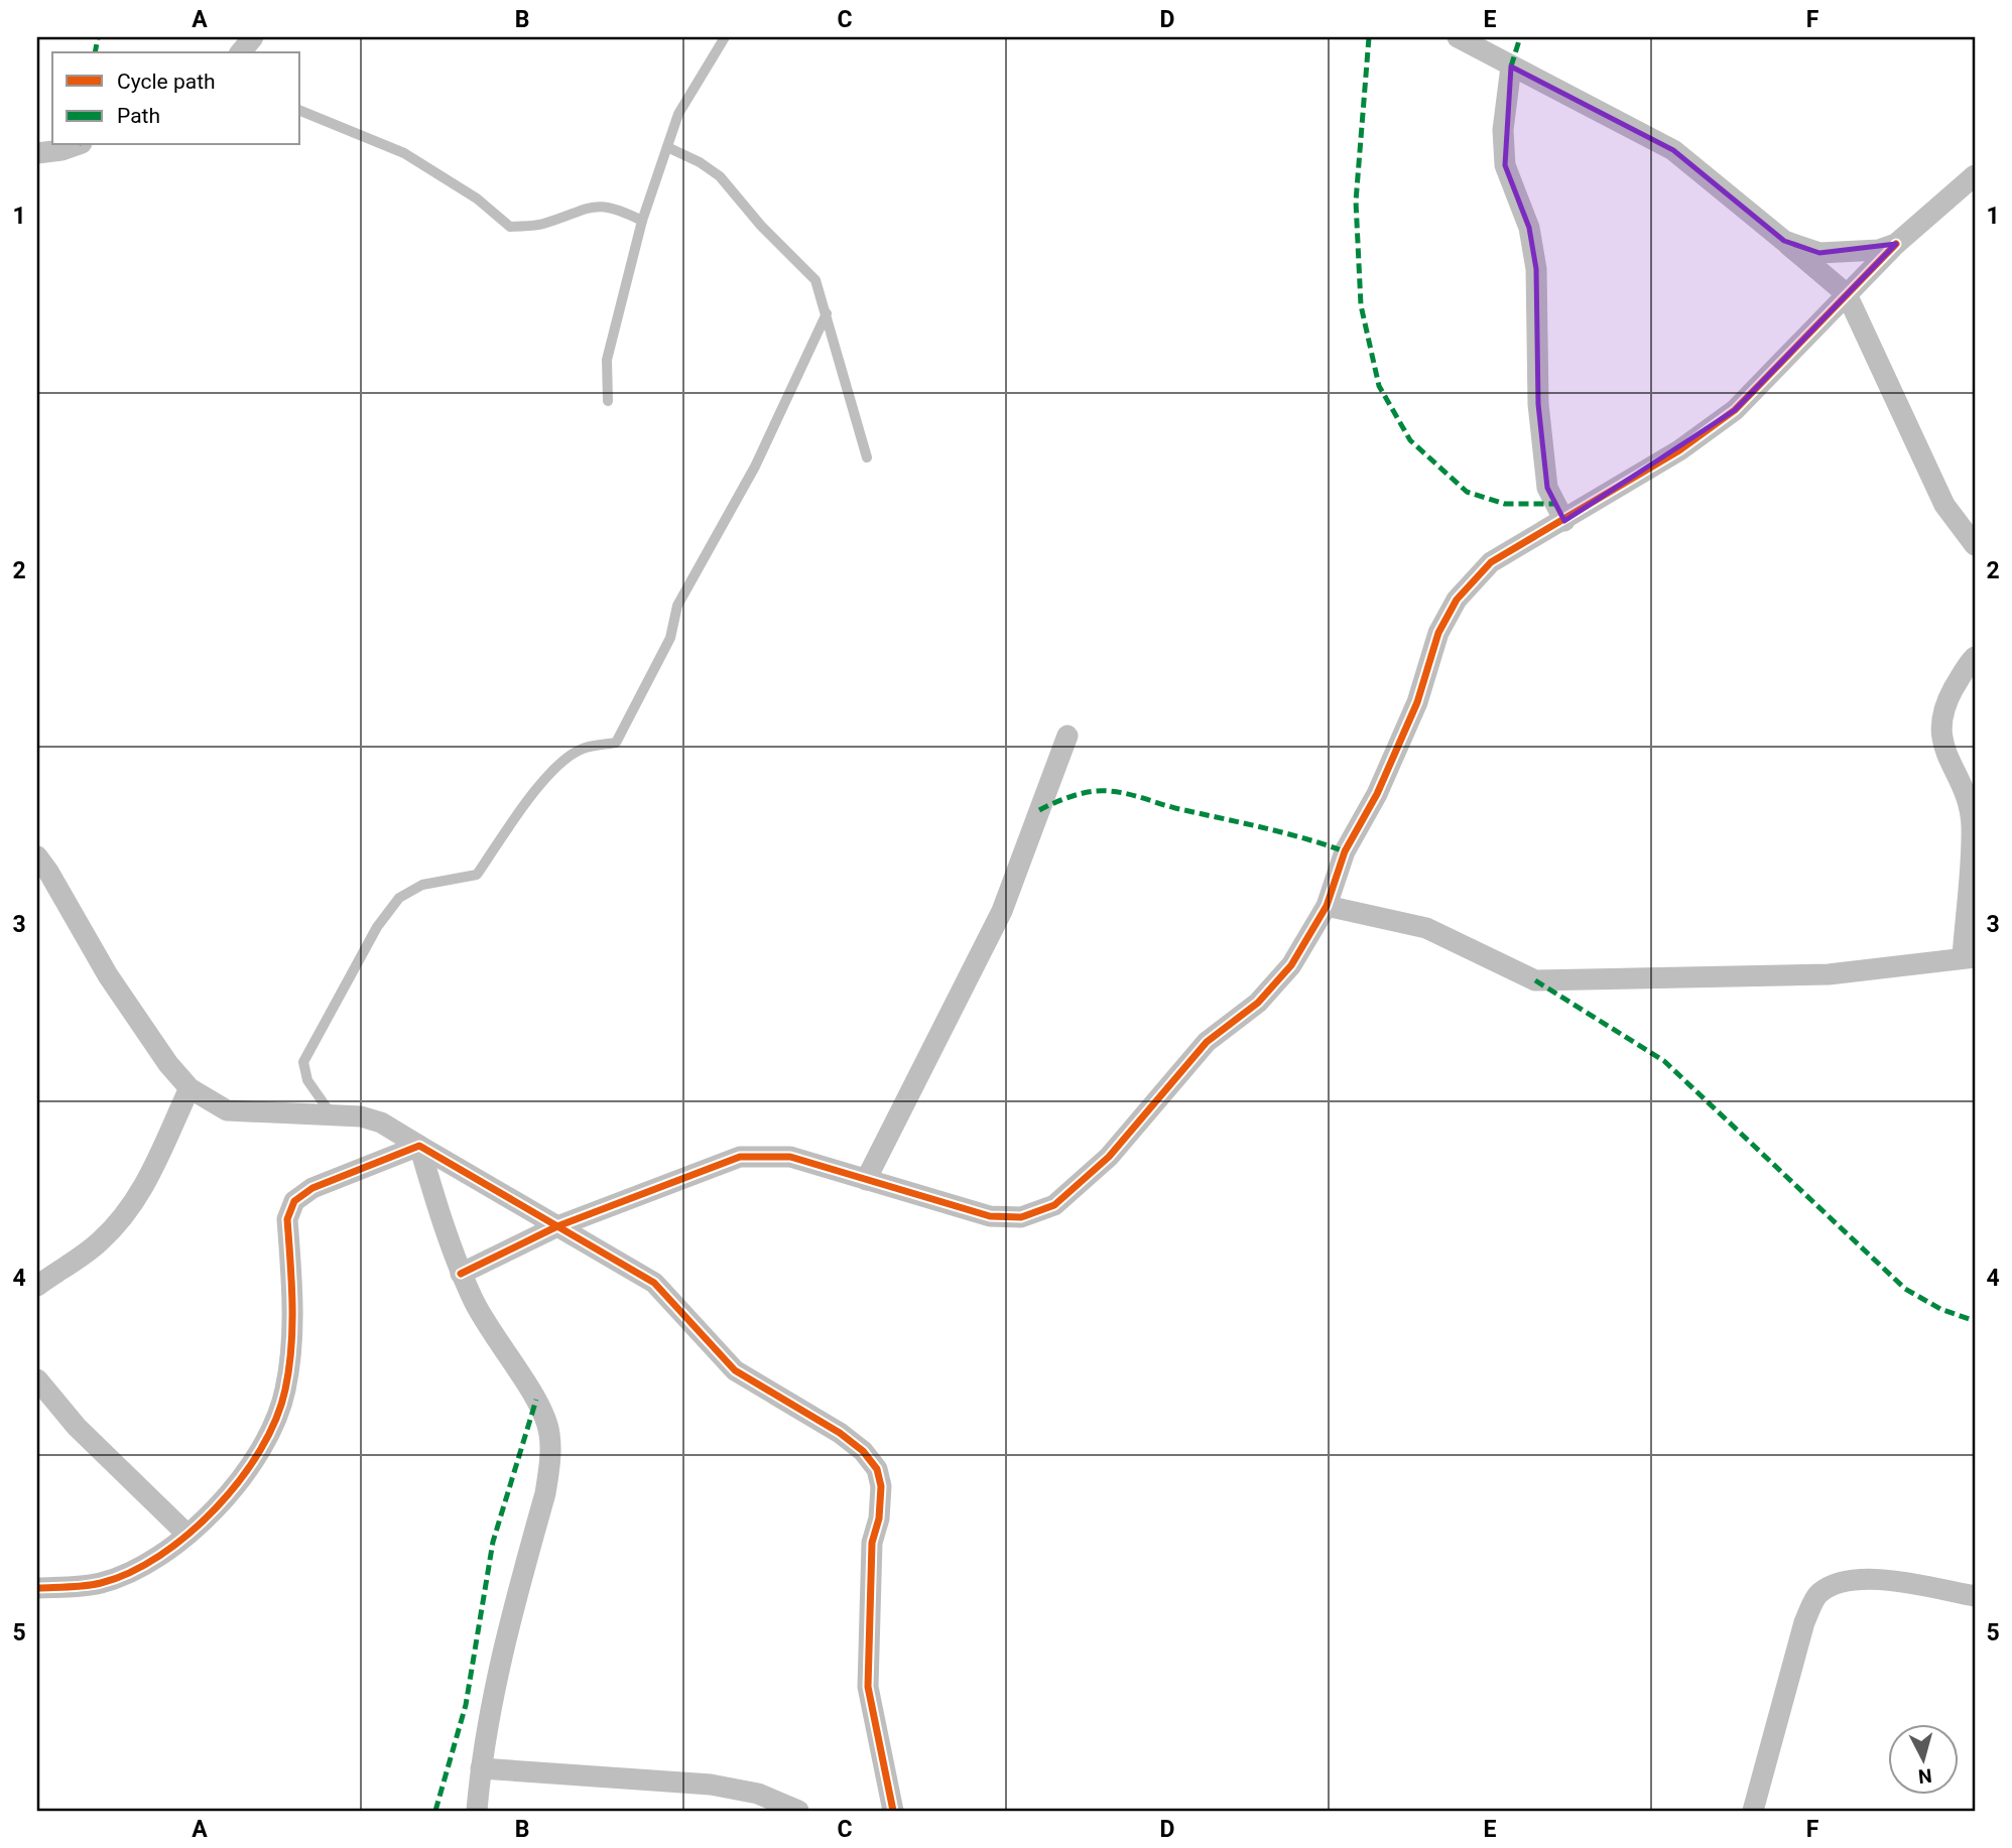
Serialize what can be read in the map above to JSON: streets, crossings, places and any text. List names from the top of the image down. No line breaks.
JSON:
{"legend":["Cycle path","Path"],"north":"bottom","grid":{"columns":["A","B","C","D","E","F"],"rows":["1","2","3","4","5"]}}
